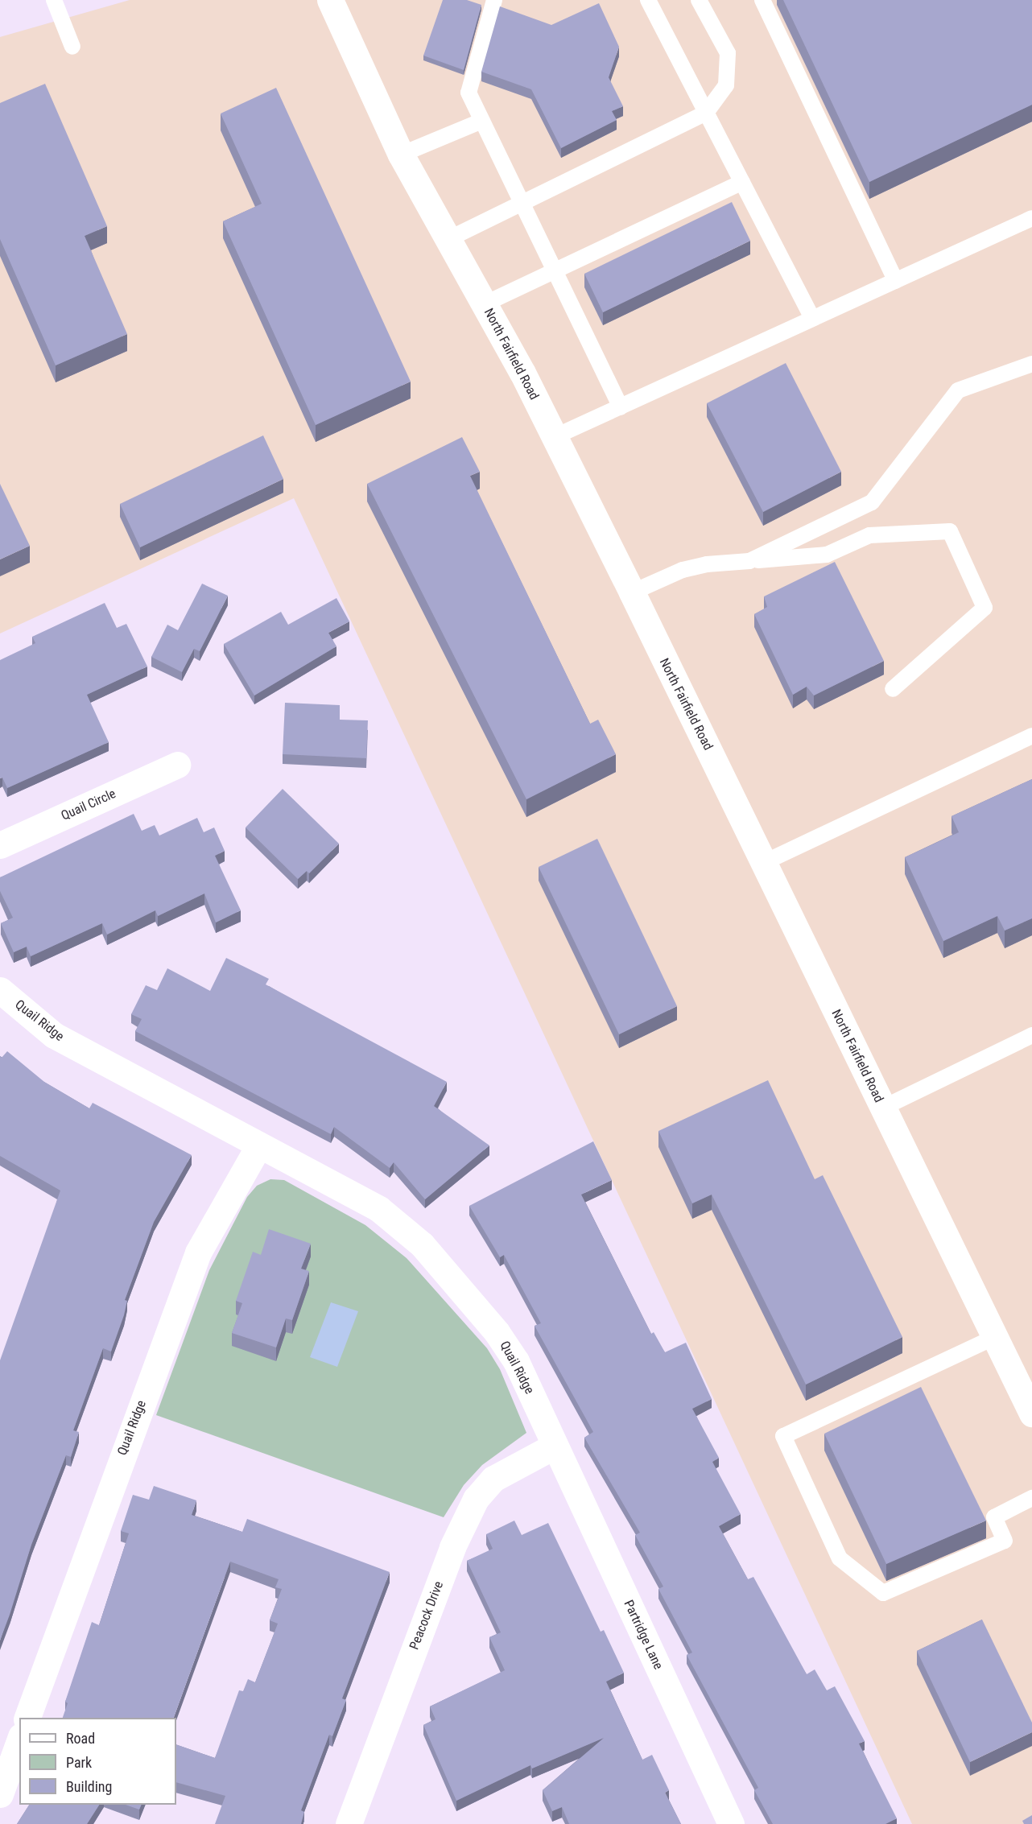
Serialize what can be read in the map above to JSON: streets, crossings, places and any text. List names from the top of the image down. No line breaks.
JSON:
{"streets":{"street":["North Fairfield Road","Quail Circle","Quail Ridge","Peacock Drive","Partridge Lane"]},"crossings":[["Quail Ridge","Peacock Drive"],["Quail Ridge","Partridge Lane"],["Peacock Drive","Partridge Lane"]],"legend":["Road","Park","Building"]}
